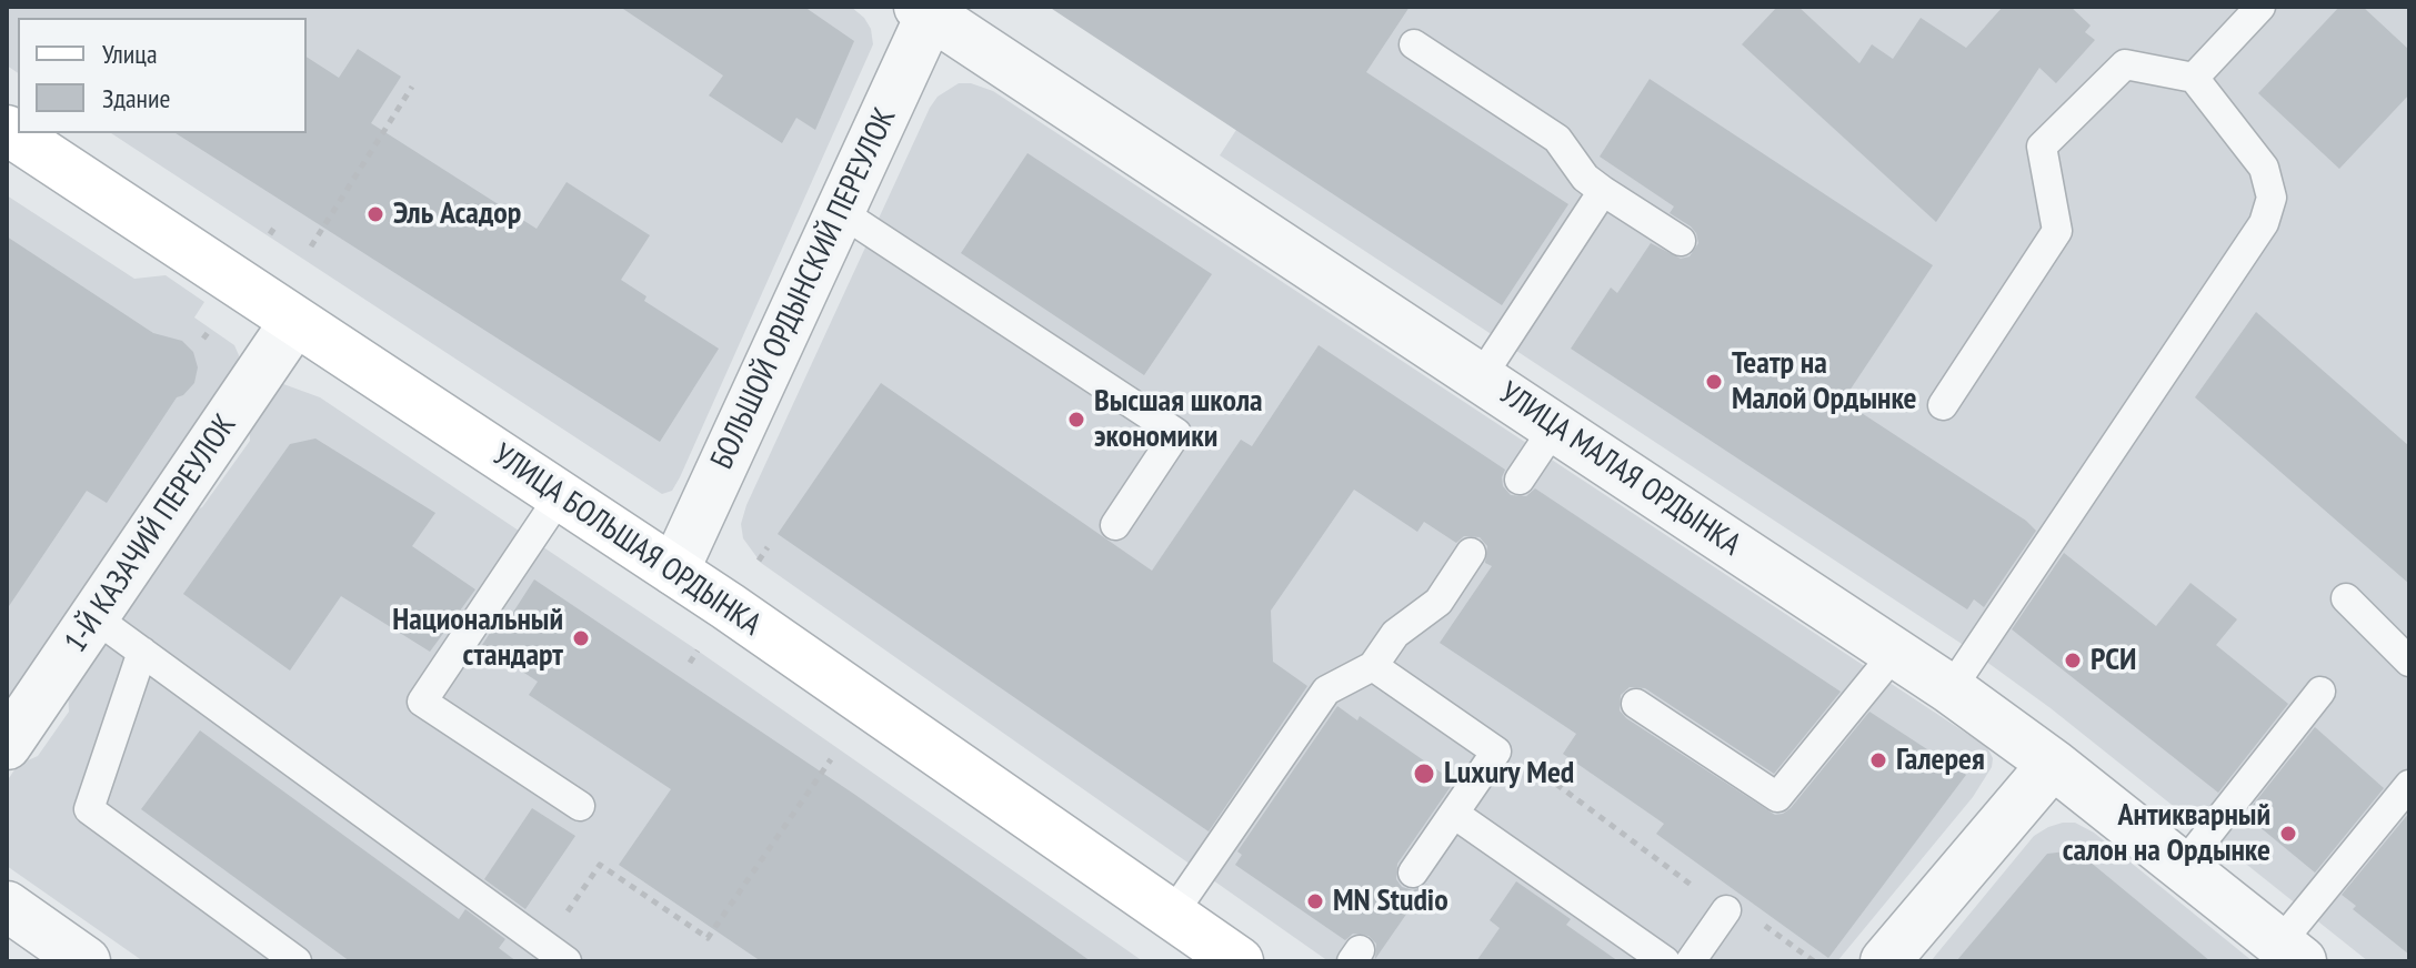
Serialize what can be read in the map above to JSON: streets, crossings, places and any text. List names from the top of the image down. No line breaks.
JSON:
{"streets":{"main road":["УЛИЦА БОЛЬШАЯ ОРДЫНКА"],"street":["БОЛЬШОЙ ОРДЫНСКИЙ ПЕРЕУЛОК","УЛИЦА МАЛАЯ ОРДЫНКА","1-Й КАЗАЧИЙ ПЕРЕУЛОК"]},"crossings":[["БОЛЬШОЙ ОРДЫНСКИЙ ПЕРЕУЛОК","УЛИЦА МАЛАЯ ОРДЫНКА"],["БОЛЬШОЙ ОРДЫНСКИЙ ПЕРЕУЛОК","УЛИЦА БОЛЬШАЯ ОРДЫНКА"],["1-Й КАЗАЧИЙ ПЕРЕУЛОК","УЛИЦА БОЛЬШАЯ ОРДЫНКА"]],"places":["Эль Асадор","Театр на Малой Ордынке","Высшая школа экономики","Национальный стандарт","РСИ","Галерея","Luxury Med","Антикварный салон на Ордынке","MN Studio"],"legend":["Улица","Здание"]}
